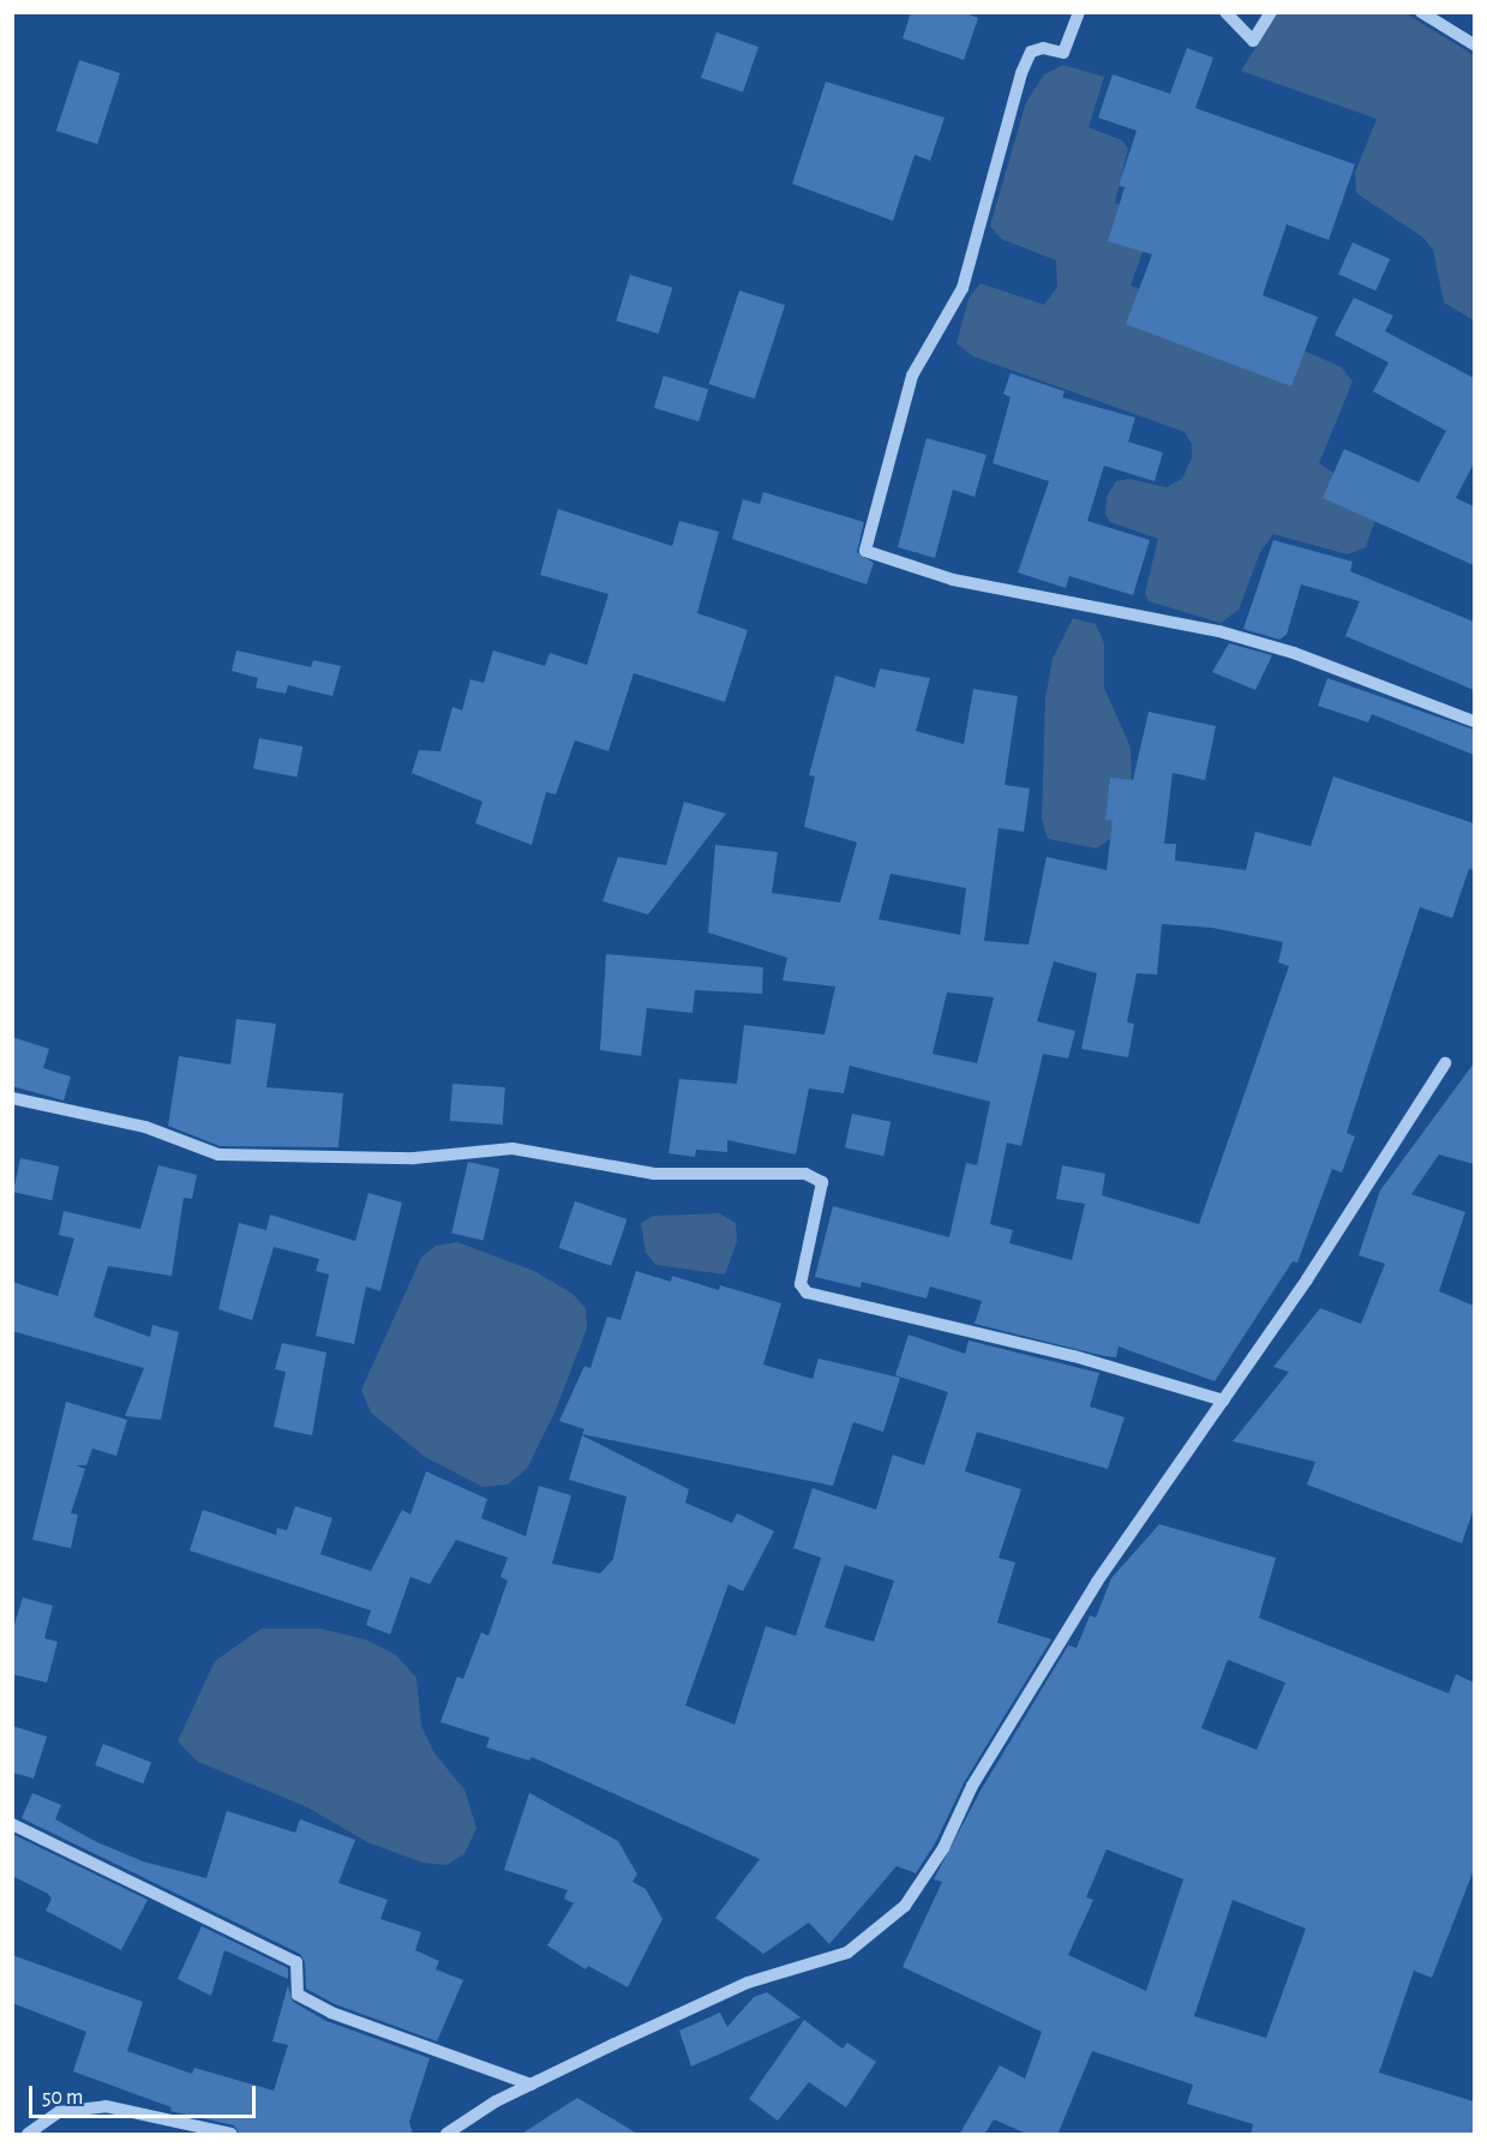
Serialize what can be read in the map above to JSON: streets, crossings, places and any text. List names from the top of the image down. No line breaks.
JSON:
{"scale_bar":"50 m"}
